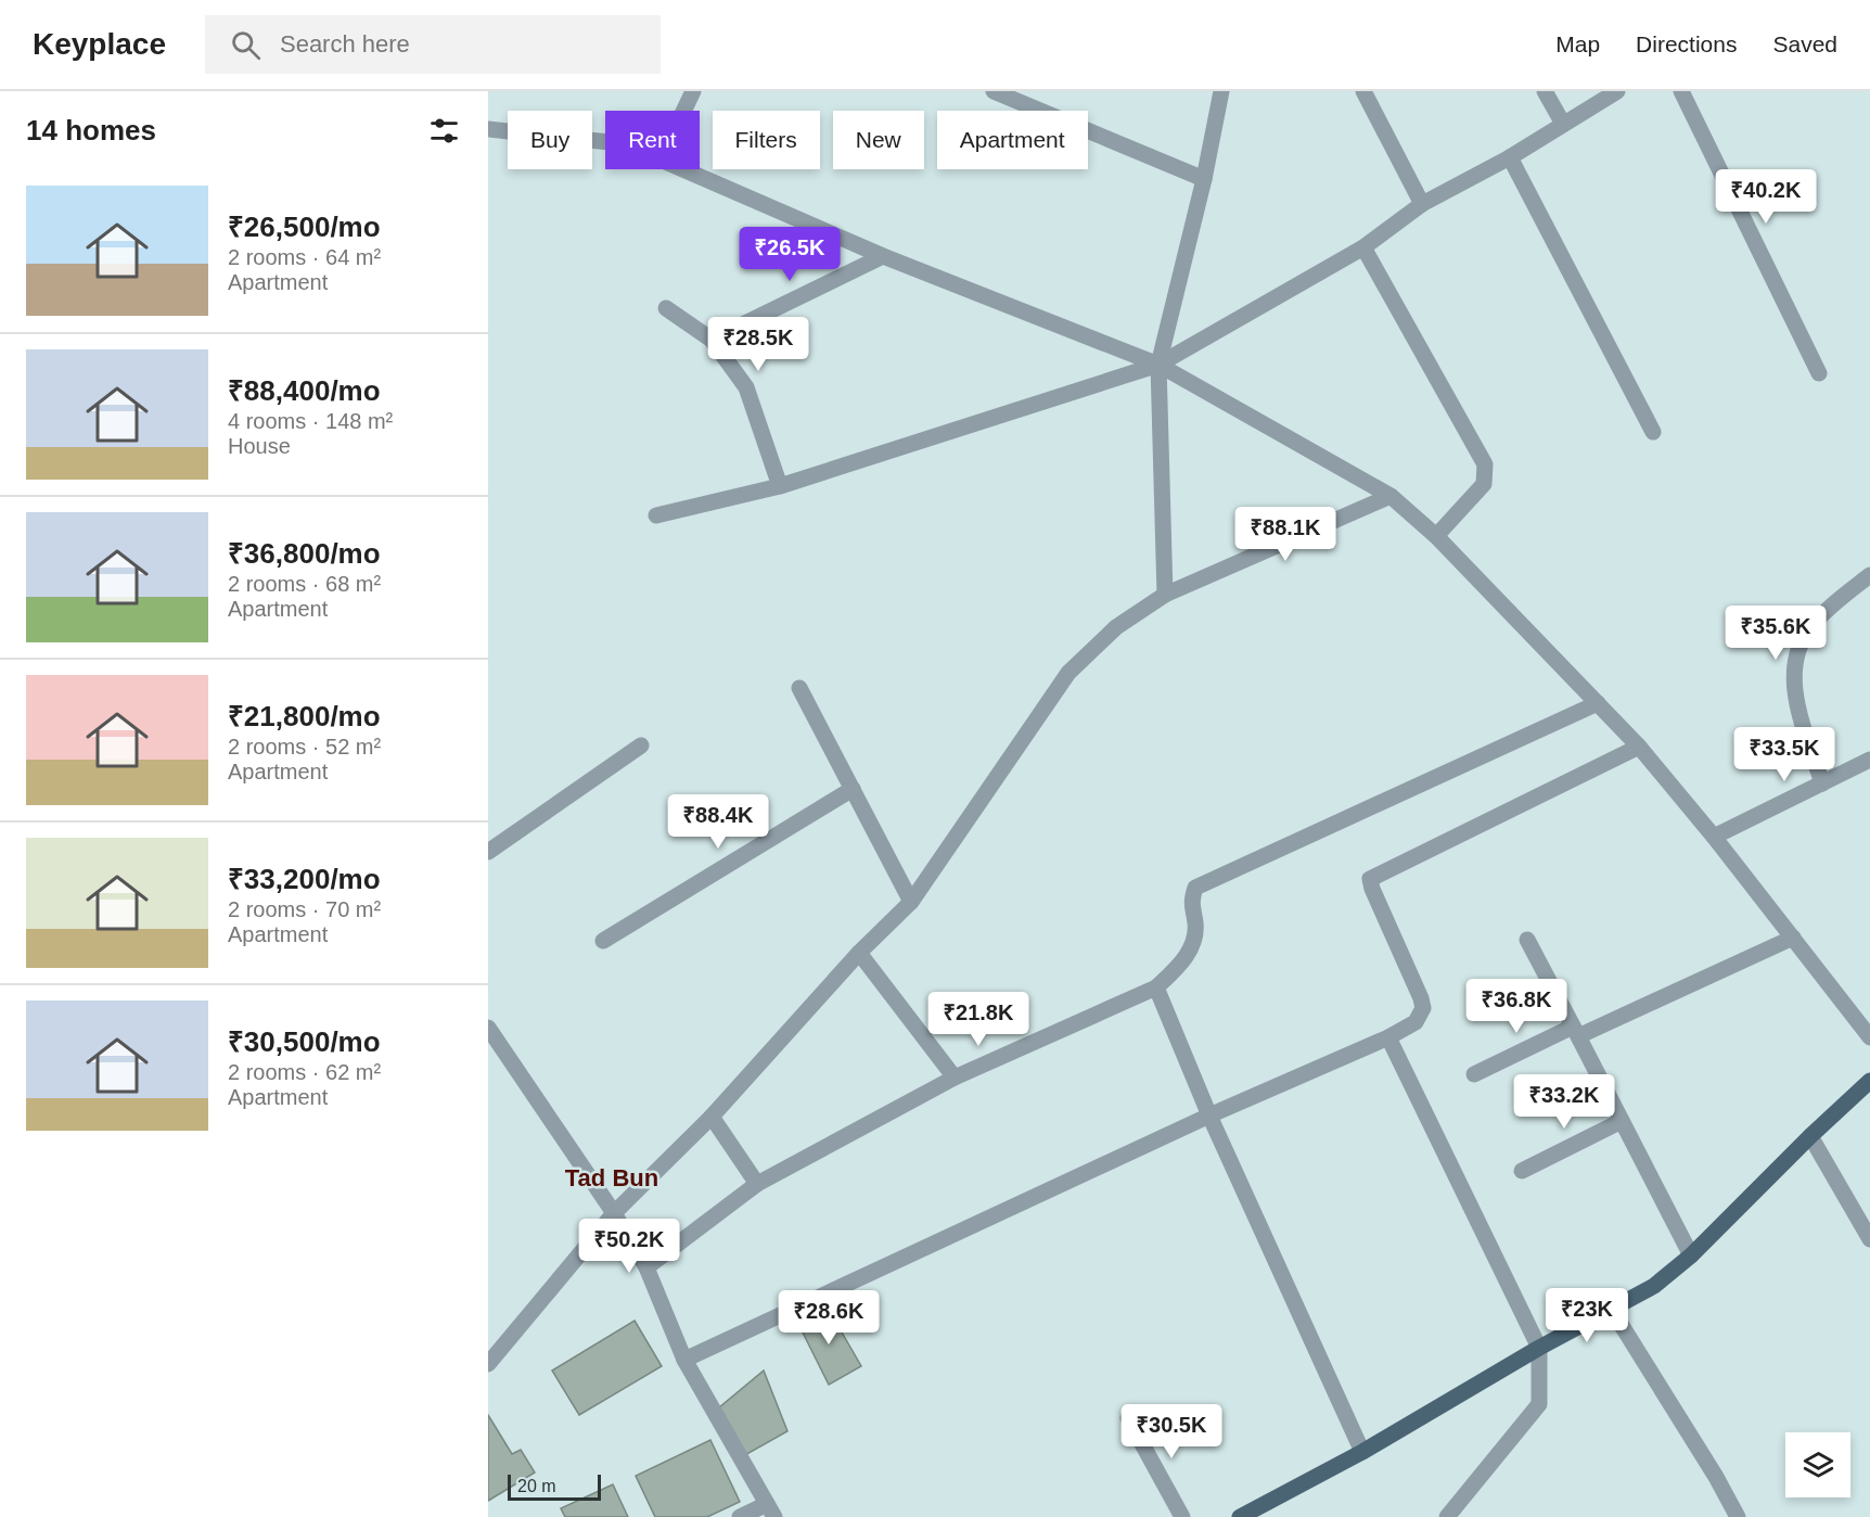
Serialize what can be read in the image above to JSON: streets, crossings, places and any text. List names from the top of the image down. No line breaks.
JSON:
{"districts":["Tad Bun"],"scale_bar":"20 m","page":{"header":"Keyplace","search":"Search here","nav":["Map","Directions","Saved"],"heading":"14 homes","chip":["Buy","Rent","Filters","New","Apartment"],"list":[{"name":"₹26,500/mo","note":"2 rooms · 64 m² · Apartment"},{"name":"₹88,400/mo","note":"4 rooms · 148 m² · House"},{"name":"₹36,800/mo","note":"2 rooms · 68 m² · Apartment"},{"name":"₹21,800/mo","note":"2 rooms · 52 m² · Apartment"},{"name":"₹33,200/mo","note":"2 rooms · 70 m² · Apartment"},{"name":"₹30,500/mo","note":"2 rooms · 62 m² · Apartment"}],"price":["₹40.2K","₹26.5K","₹28.5K","₹88.1K","₹35.6K","₹33.5K","₹88.4K","₹36.8K","₹21.8K","₹33.2K","₹50.2K","₹23K","₹28.6K","₹30.5K"],"scale":"20 m"}}
